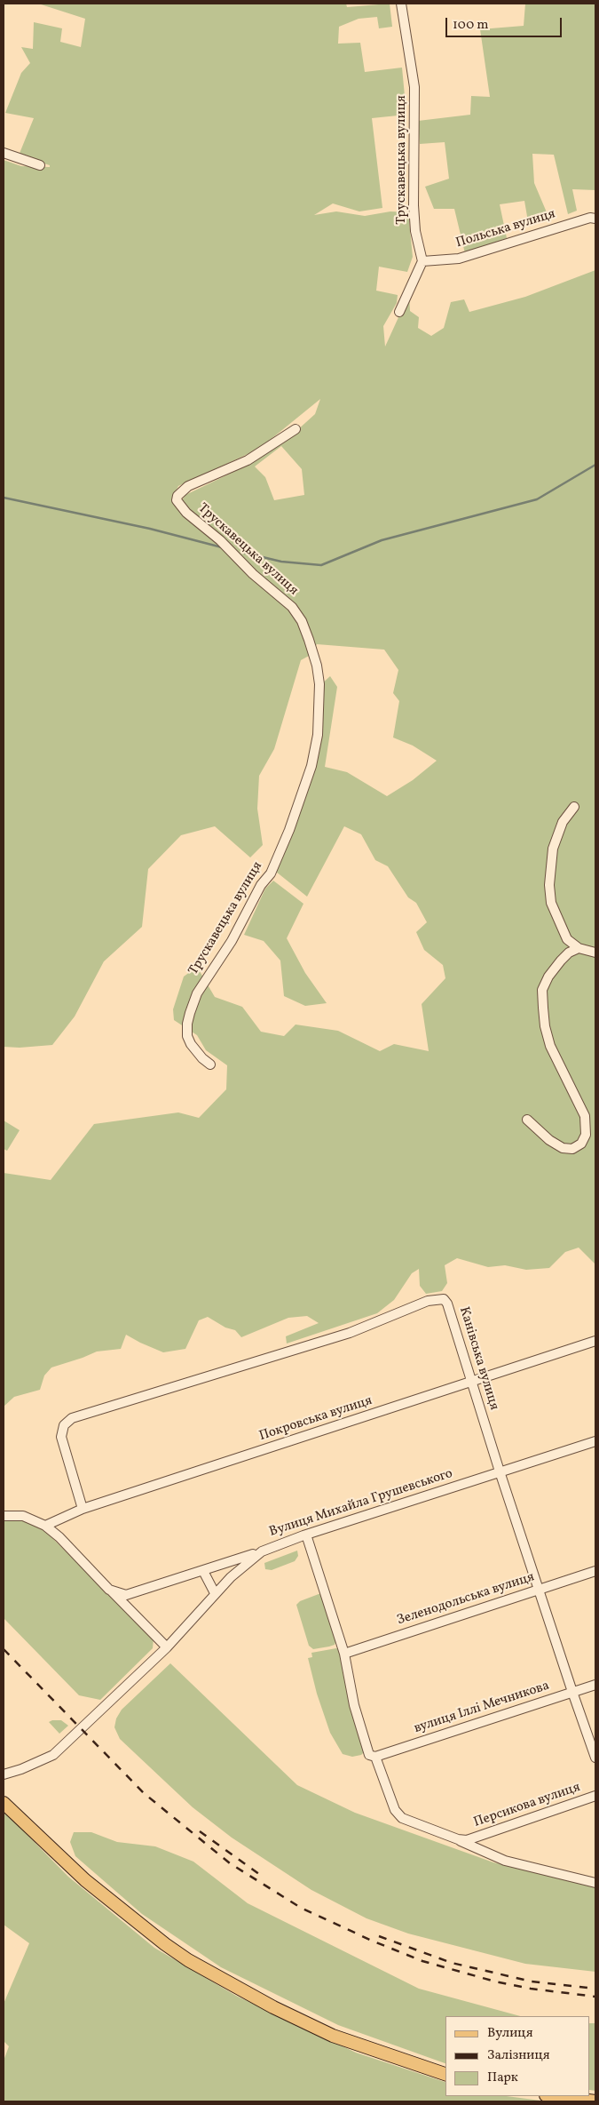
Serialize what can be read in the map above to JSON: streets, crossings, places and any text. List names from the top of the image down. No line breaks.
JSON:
{"streets":{"street":["Трускавецька вулиця","Польська вулиця","Канівська вулиця","Покровська вулиця","Вулиця Михайла Грушевського","Зеленодольська вулиця","вулиця Іллі Мечникова","Персикова вулиця"]},"crossings":[["Трускавецька вулиця","Польська вулиця"],["Канівська вулиця","Покровська вулиця"],["Канівська вулиця","Вулиця Михайла Грушевського"],["Канівська вулиця","Зеленодольська вулиця"],["Канівська вулиця","вулиця Іллі Мечникова"]],"legend":["Вулиця","Залізниця","Парк"],"scale_bar":"100 m"}
